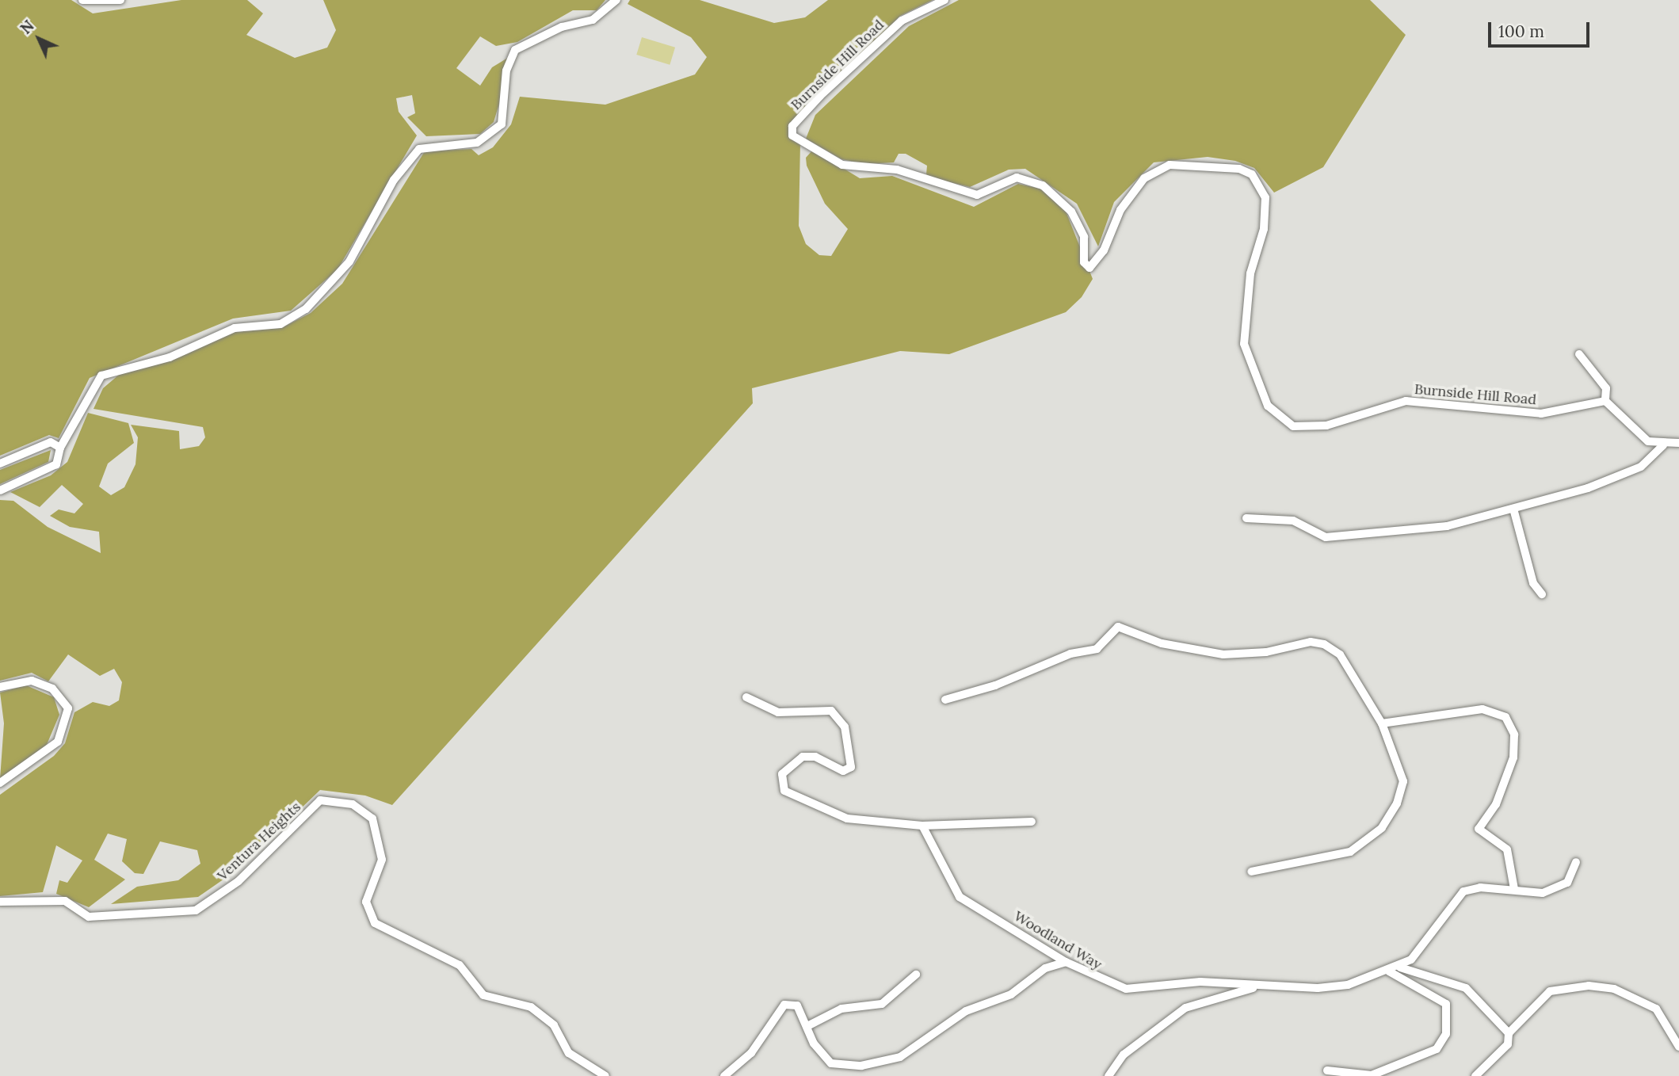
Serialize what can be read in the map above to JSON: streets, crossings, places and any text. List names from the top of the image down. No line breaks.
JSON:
{"streets":{"street":["Burnside Hill Road","Ventura Heights","Woodland Way"]},"scale_bar":"100 m","north":"top left"}
